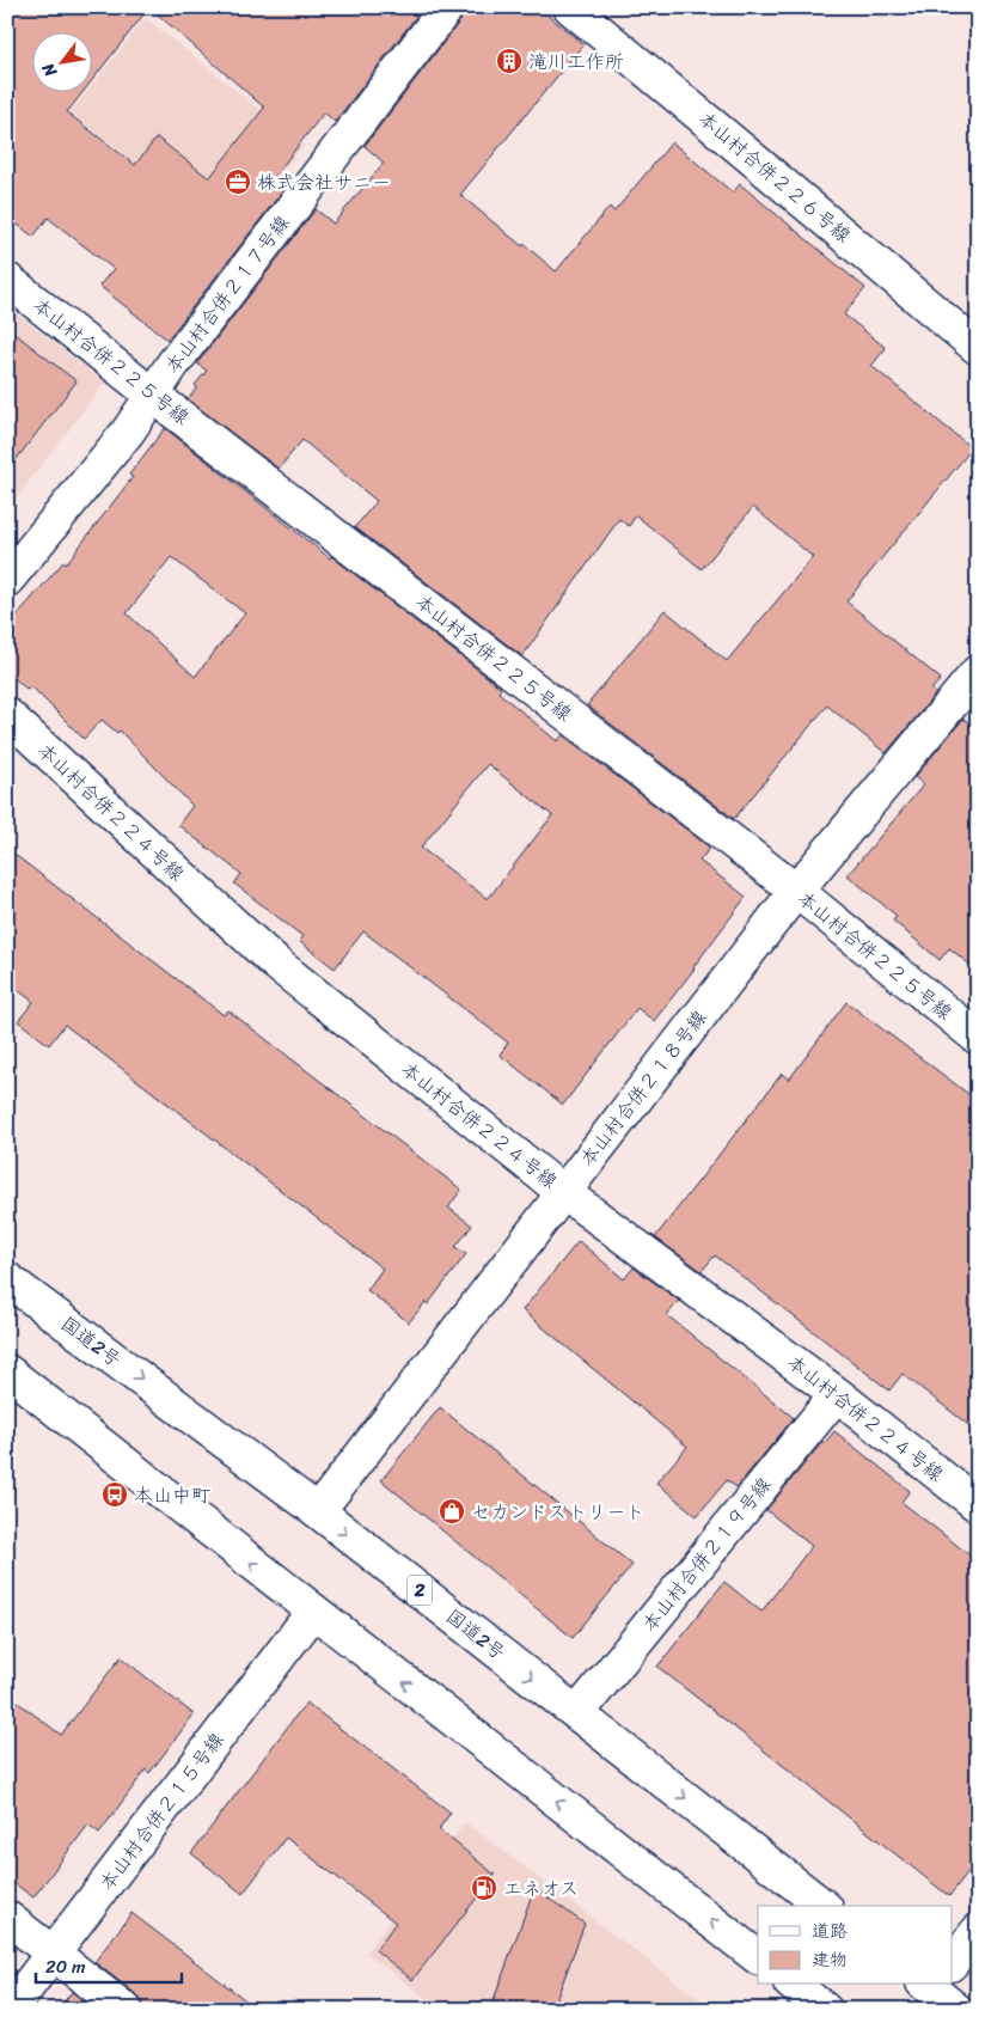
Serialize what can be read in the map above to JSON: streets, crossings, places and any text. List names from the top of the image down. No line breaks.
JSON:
{"streets":{"main road":["本山村合併２２６号線","本山村合併２１７号線","本山村合併２２５号線","本山村合併２２４号線","本山村合併２１８号線","国道2号","本山村合併２１９号線","2","本山村合併２１５号線"]},"crossings":[["本山村合併２１７号線","本山村合併２２５号線"],["本山村合併２２５号線","本山村合併２１８号線"],["本山村合併２２４号線","本山村合併２１８号線"],["本山村合併２２４号線","本山村合併２１９号線"],["本山村合併２１８号線","国道2号"],["国道2号","本山村合併２１９号線"]],"places":{"building":["滝川工作所"],"office":["株式会社サニー"],"bus stop":["本山中町"],"shop":["セカンドストリート"],"fuel station":["エネオス"]},"legend":["道路","建物"],"scale_bar":"20 m","north":"bottom left"}
